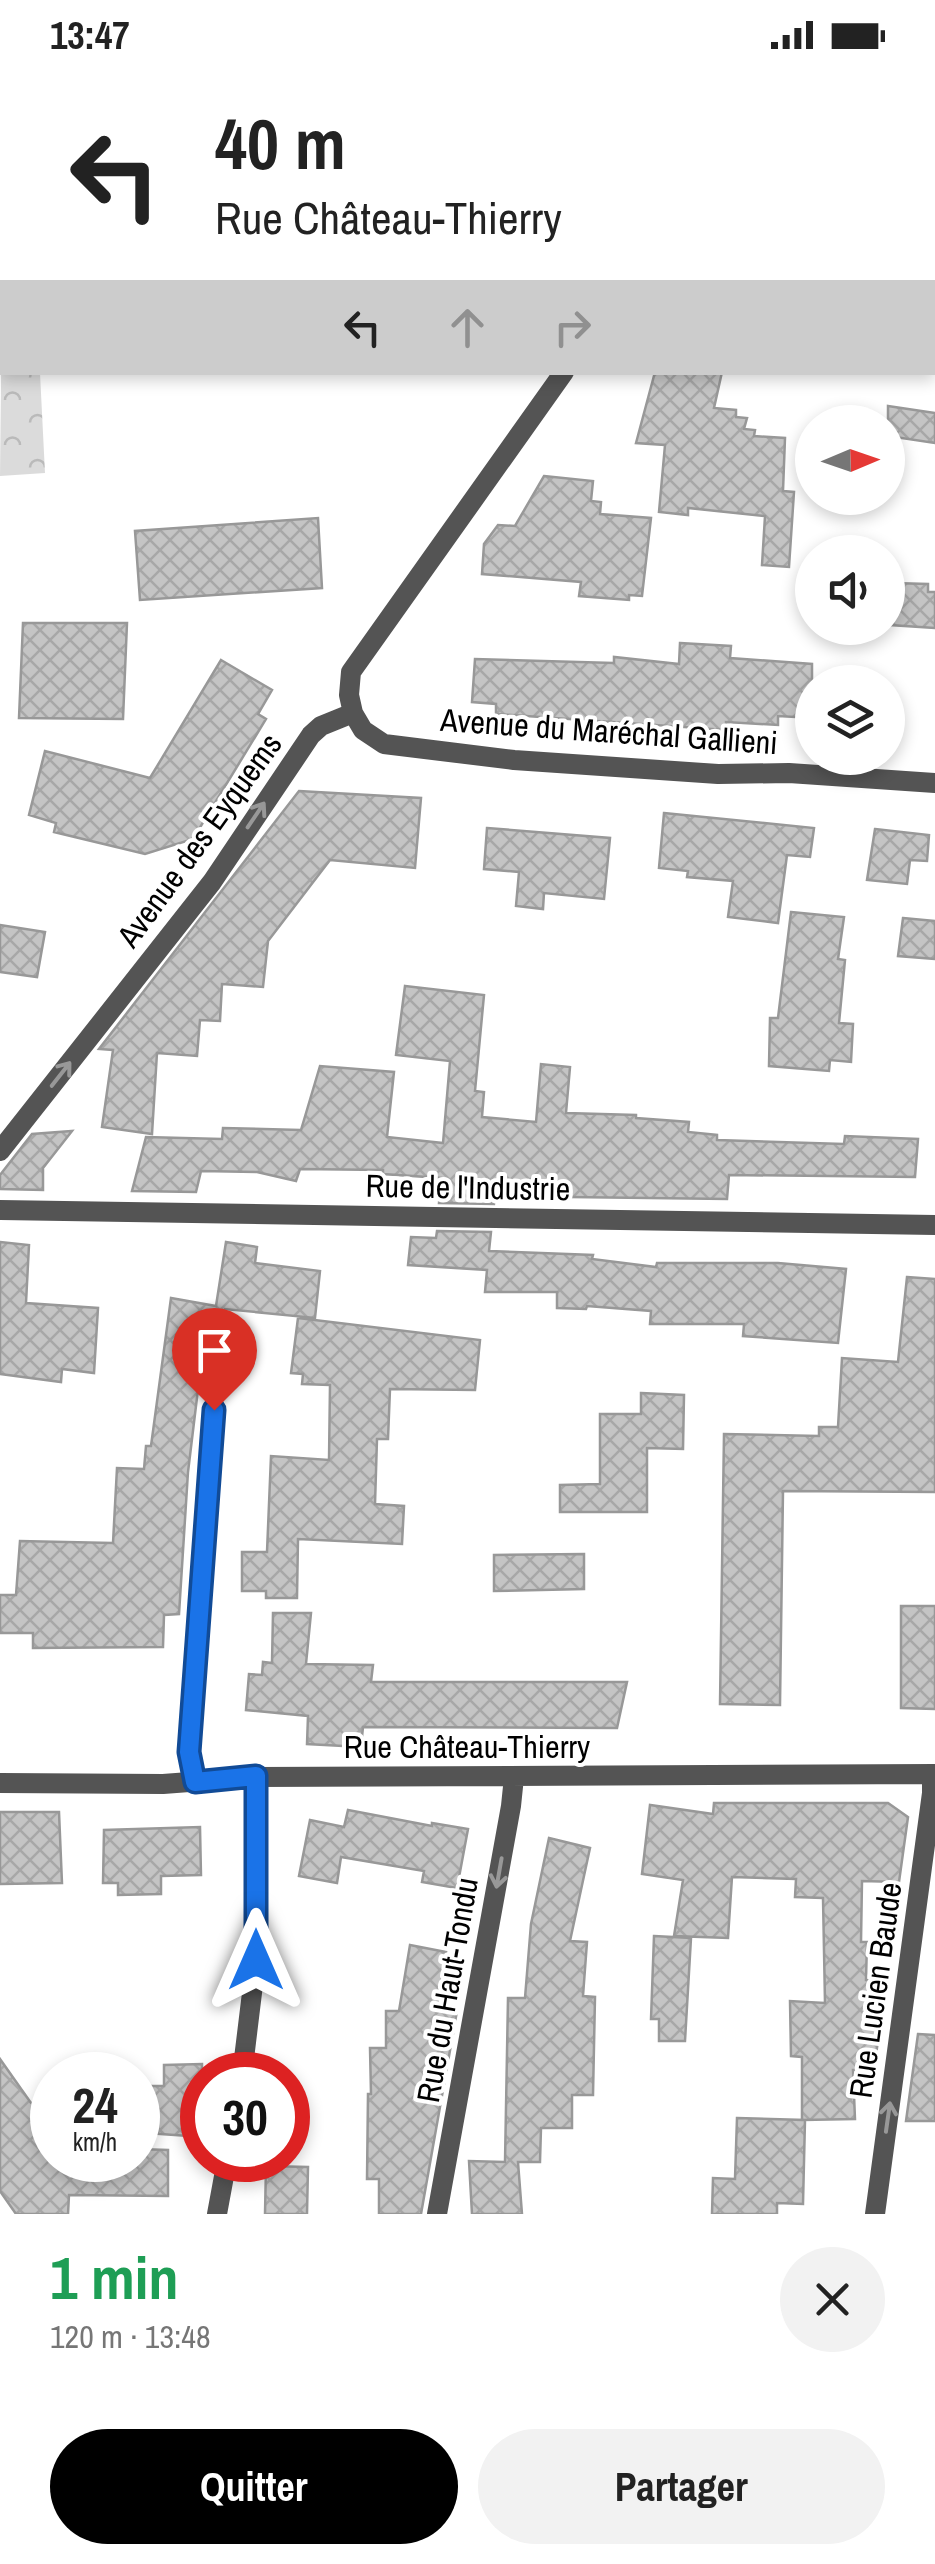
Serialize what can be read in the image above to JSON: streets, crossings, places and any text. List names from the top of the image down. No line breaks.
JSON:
{"streets":{"street":["Avenue du Maréchal Gallieni","Avenue des Eyquems","Rue de l'Industrie","Rue Château-Thierry","Rue du Haut-Tondu","Rue Lucien Baude"]},"crossings":[["Avenue du Maréchal Gallieni","Avenue des Eyquems"],["Rue Château-Thierry","Rue du Haut-Tondu"],["Rue Château-Thierry","Rue Lucien Baude"]],"one_way":["Avenue des Eyquems","Rue du Haut-Tondu","Rue Lucien Baude"],"north":"right","page":{"status":"13:47","turn":["40 m","Rue Château-Thierry"],"speed":"24 km/h","limit":"30","heading":["1 min","120 m · 13:48"],"buttons":["Quitter","Partager"]}}
